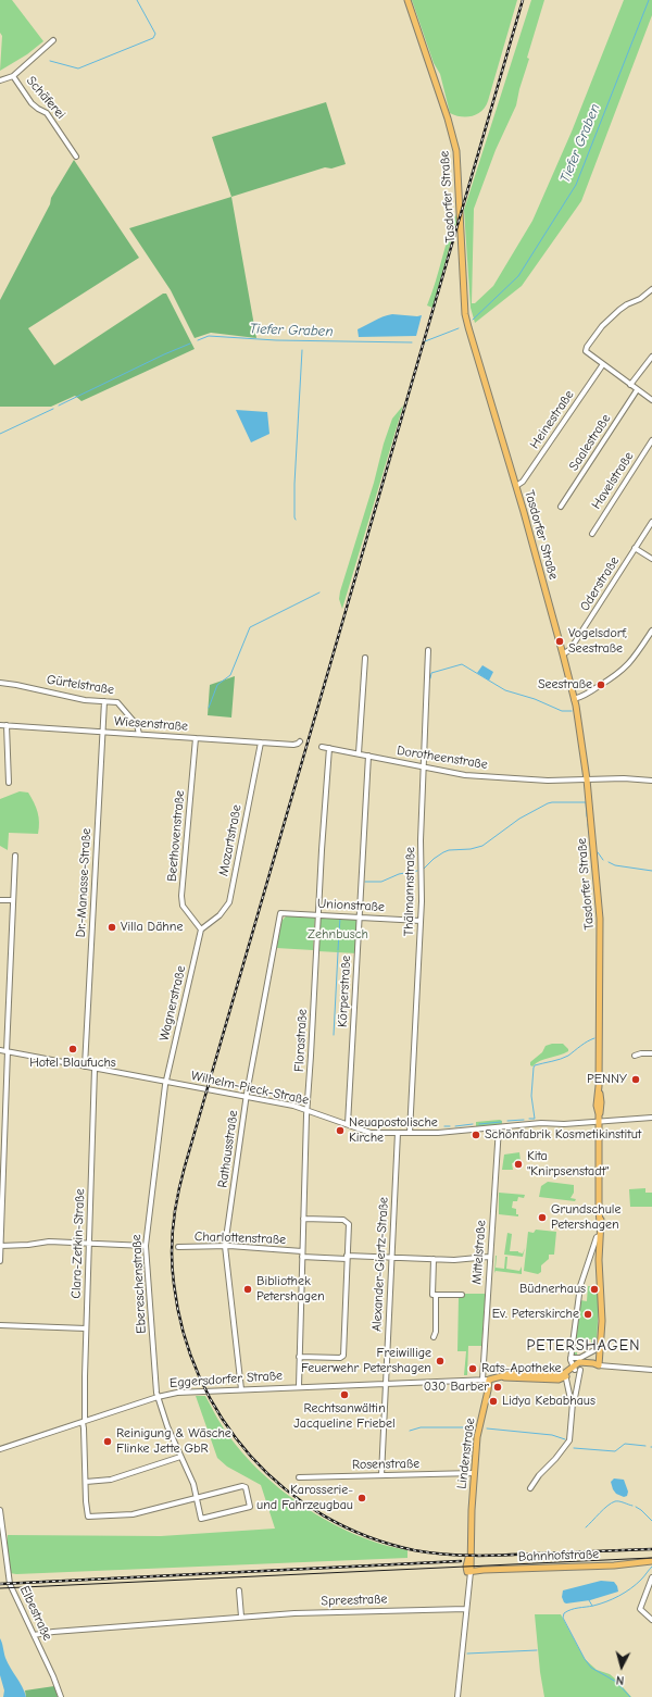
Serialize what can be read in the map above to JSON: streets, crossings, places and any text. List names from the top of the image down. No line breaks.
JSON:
{"streets":{"main road":["Tasdorfer Straße","Lindenstraße","Bahnhofstraße"],"street":["Schäferei","Heinestraße","Saalestraße","Havelstraße","Oderstraße","Gürtelstraße","Wiesenstraße","Dorotheenstraße","Beethovenstraße","Mozartstraße","Dr.-Manasse-Straße","Thälmannstraße","Unionstraße","Körperstraße","Wagnerstraße","Florastraße","Wilhelm-Pieck-Straße","Rathausstraße","Charlottenstraße","Clara-Zetkin-Straße","Mittelstraße","Alexander-Giertz-Straße","Ebereschenstraße","Eggersdorfer Straße","Rosenstraße","Spreestraße","Elbestraße"]},"crossings":[["Tasdorfer Straße","Heinestraße"],["Tasdorfer Straße","Oderstraße"],["Tasdorfer Straße","Dorotheenstraße"],["Tasdorfer Straße","Wilhelm-Pieck-Straße"],["Gürtelstraße","Wiesenstraße"],["Gürtelstraße","Dr.-Manasse-Straße"],["Wiesenstraße","Beethovenstraße"],["Wiesenstraße","Mozartstraße"],["Wiesenstraße","Dr.-Manasse-Straße"],["Dorotheenstraße","Thälmannstraße"],["Dorotheenstraße","Körperstraße"],["Dorotheenstraße","Florastraße"],["Beethovenstraße","Mozartstraße"],["Beethovenstraße","Wagnerstraße"],["Mozartstraße","Wagnerstraße"],["Dr.-Manasse-Straße","Wilhelm-Pieck-Straße"],["Thälmannstraße","Unionstraße"],["Thälmannstraße","Wilhelm-Pieck-Straße"],["Unionstraße","Körperstraße"],["Unionstraße","Florastraße"],["Unionstraße","Rathausstraße"],["Körperstraße","Wilhelm-Pieck-Straße"],["Wagnerstraße","Wilhelm-Pieck-Straße"],["Wagnerstraße","Ebereschenstraße"],["Florastraße","Wilhelm-Pieck-Straße"],["Florastraße","Charlottenstraße"],["Florastraße","Eggersdorfer Straße"],["Wilhelm-Pieck-Straße","Rathausstraße"],["Wilhelm-Pieck-Straße","Clara-Zetkin-Straße"],["Wilhelm-Pieck-Straße","Mittelstraße"],["Wilhelm-Pieck-Straße","Alexander-Giertz-Straße"],["Wilhelm-Pieck-Straße","Ebereschenstraße"],["Rathausstraße","Charlottenstraße"],["Rathausstraße","Eggersdorfer Straße"],["Charlottenstraße","Mittelstraße"],["Charlottenstraße","Alexander-Giertz-Straße"],["Clara-Zetkin-Straße","Ebereschenstraße"],["Clara-Zetkin-Straße","Eggersdorfer Straße"],["Mittelstraße","Eggersdorfer Straße"],["Alexander-Giertz-Straße","Eggersdorfer Straße"],["Alexander-Giertz-Straße","Rosenstraße"],["Ebereschenstraße","Eggersdorfer Straße"],["Eggersdorfer Straße","Lindenstraße"],["Lindenstraße","Rosenstraße"],["Lindenstraße","Bahnhofstraße"],["Spreestraße","Elbestraße"]],"districts":["PETERSHAGEN"],"water":["Tiefer Graben"],"parks":["Zehnbusch"],"places":["Vogelsdorf, Seestraße","Seestraße","Villa Dähne","Hotel Blaufuchs","PENNY","Neuapostolische Kirche","Schönfabrik Kosmetikinstitut","Kita \"Knirpsenstadt\"","Grundschule Petershagen","Bibliothek Petershagen","Büdnerhaus","Ev. Peterskirche","Freiwillige Feuerwehr Petershagen","Rats-Apotheke","030 Barber","Rechtsanwältin Jacqueline Friebel","Lidya Kebabhaus","Reinigung & Wäsche Flinke Jette GbR","Karosserie- und Fahrzeugbau"],"north":"bottom"}
